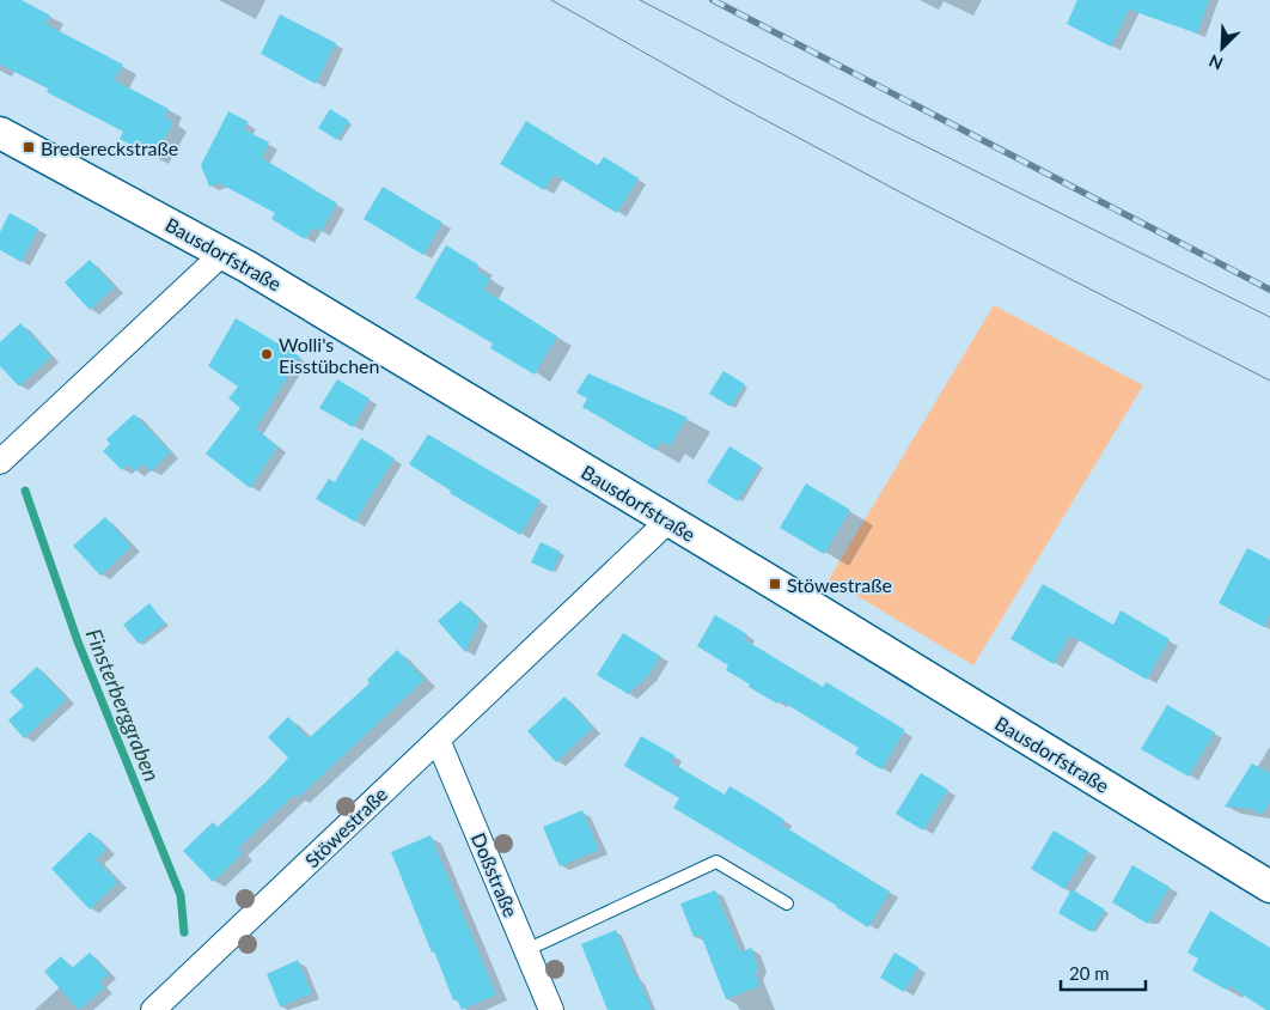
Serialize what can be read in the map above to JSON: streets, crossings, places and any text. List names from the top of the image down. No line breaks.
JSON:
{"streets":{"street":["Bausdorfstraße","Stöwestraße","Doßstraße"]},"crossings":[["Bausdorfstraße","Stöwestraße"],["Stöwestraße","Doßstraße"]],"water":["Finsterberggraben"],"places":{"transit":["Bredereckstraße","Stöwestraße"],"other":["Wolli's Eisstübchen"]},"scale_bar":"20 m","north":"bottom left"}
